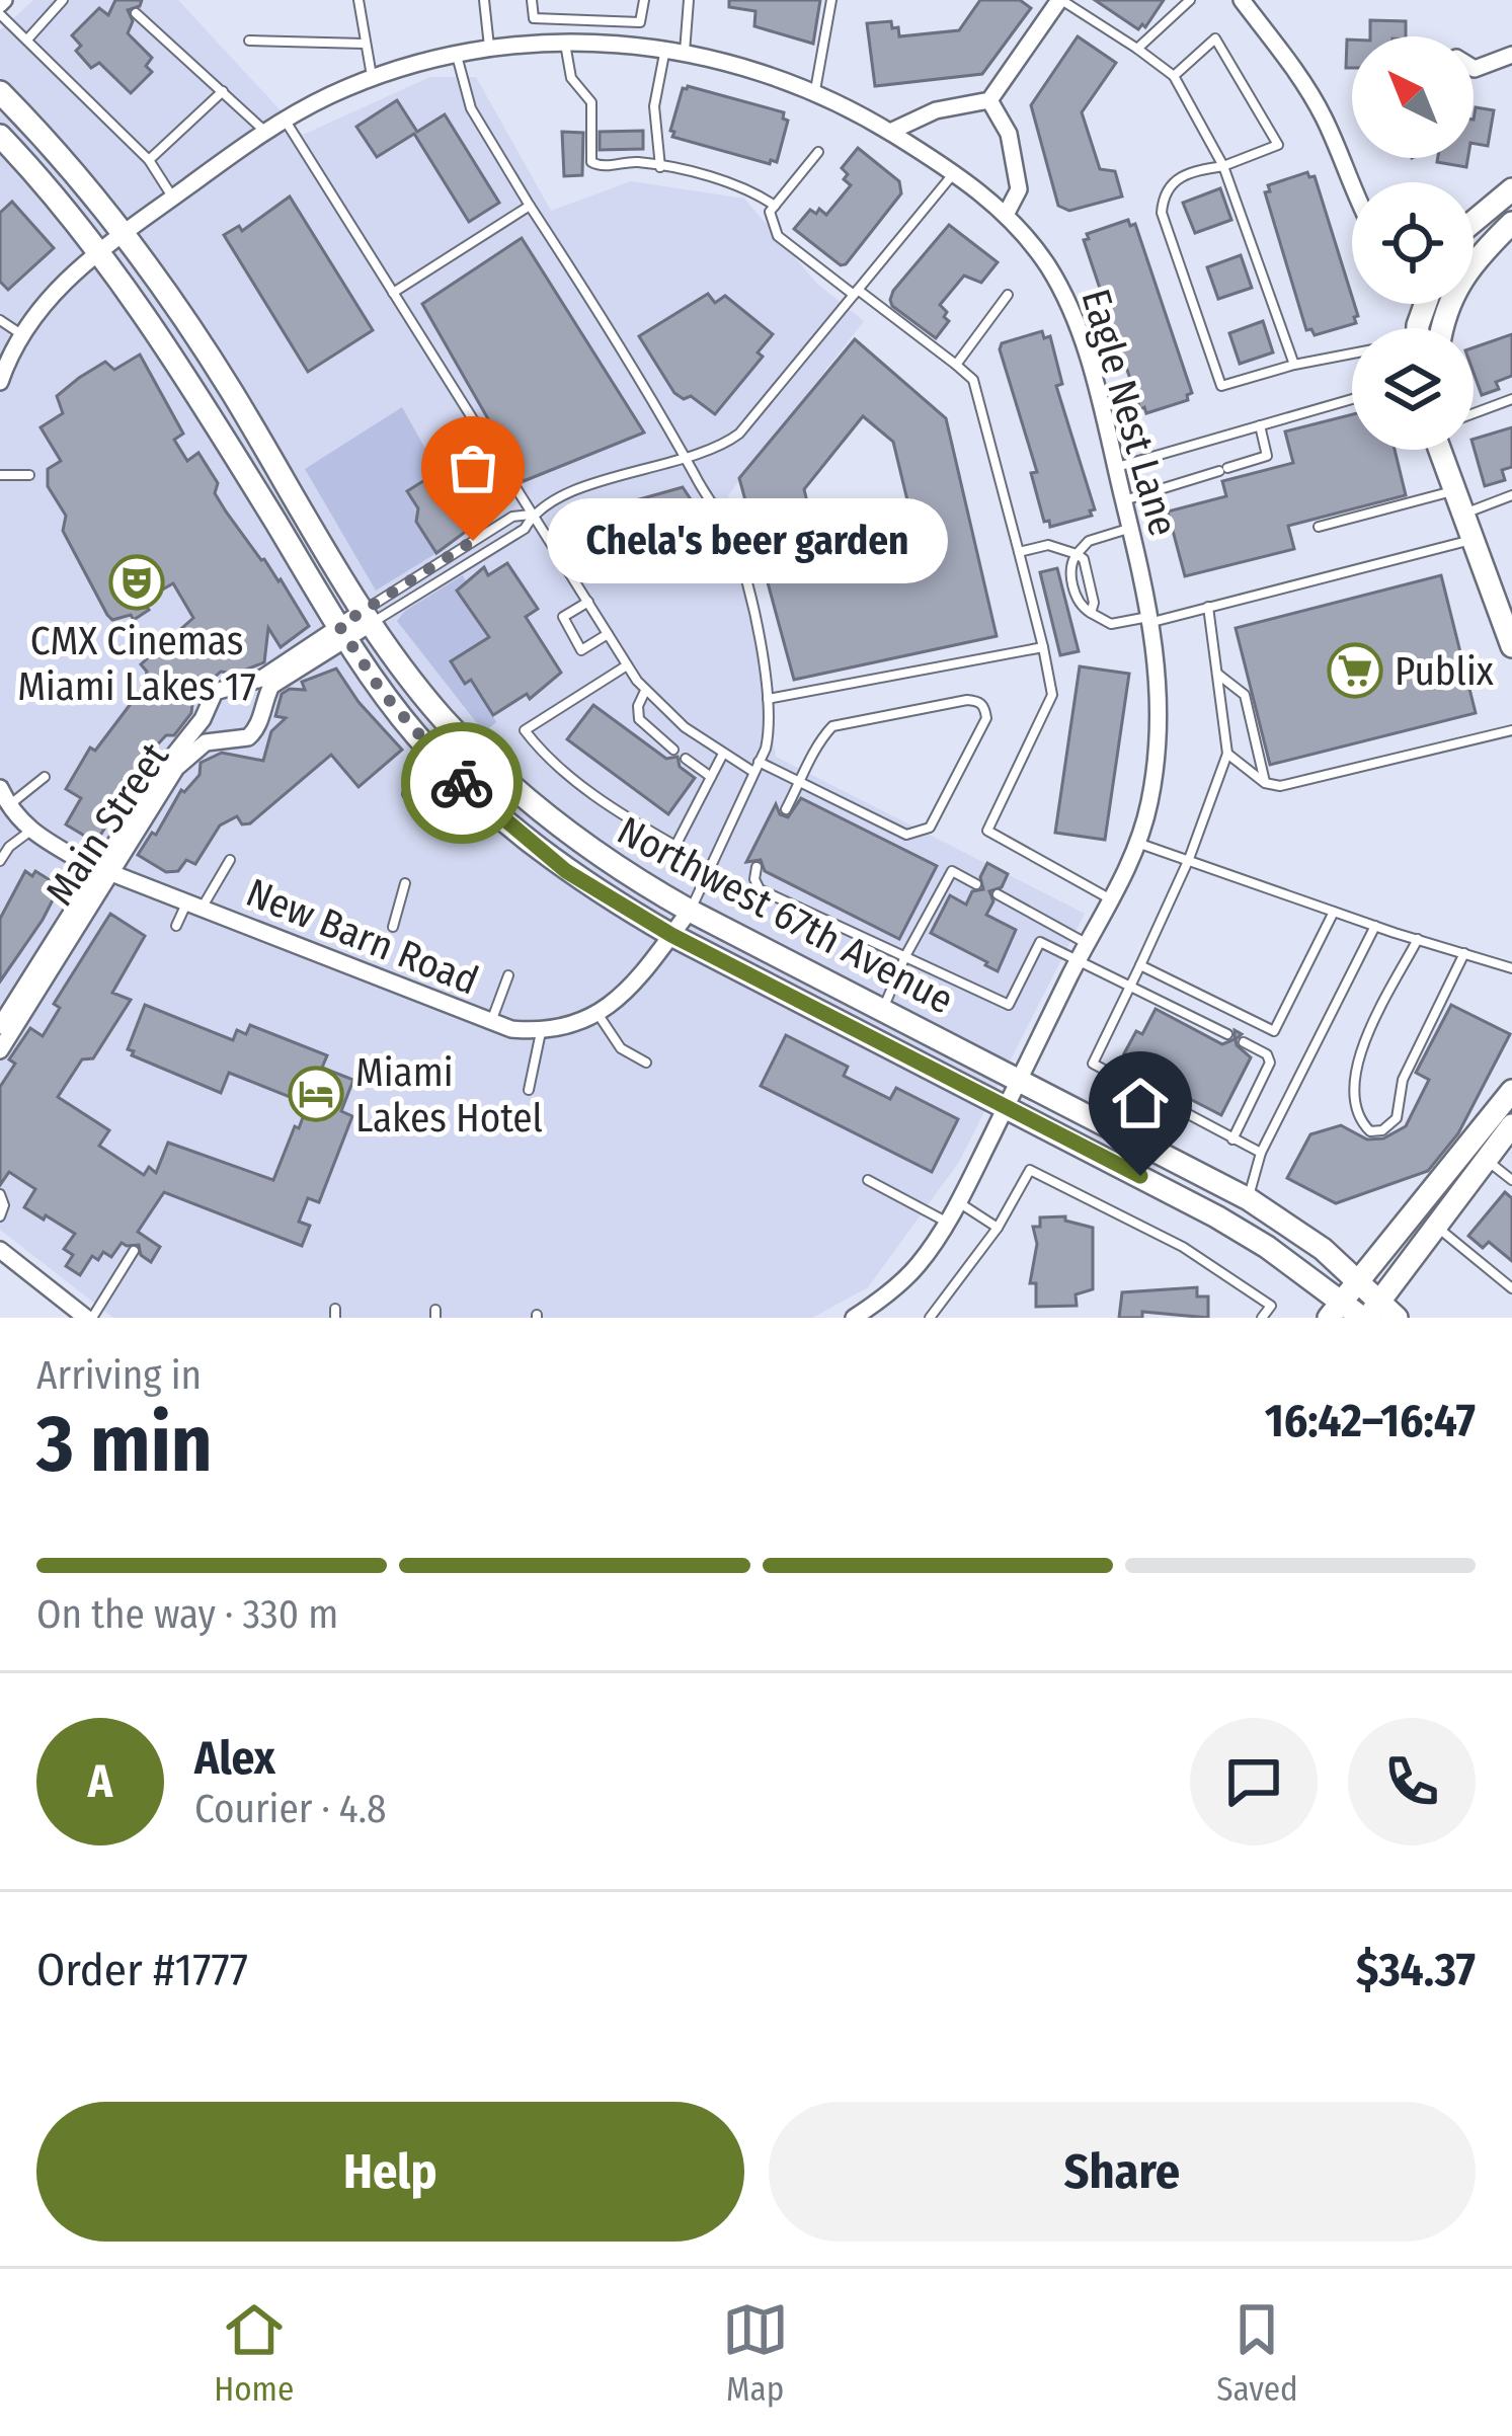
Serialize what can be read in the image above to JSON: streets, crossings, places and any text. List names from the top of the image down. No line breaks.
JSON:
{"streets":{"main road":["Northwest 67th Avenue"],"street":["Eagle Nest Lane","Main Street","New Barn Road"]},"crossings":[["Eagle Nest Lane","Main Street"],["Eagle Nest Lane","Northwest 67th Avenue"],["Main Street","Northwest 67th Avenue"],["Main Street","New Barn Road"],["Northwest 67th Avenue","New Barn Road"]],"places":{"other":["Chela's beer garden"],"theatre":["CMX Cinemas Miami Lakes 17"],"supermarket":["Publix"],"hotel":["Miami Lakes Hotel"]},"north":"top left","page":{"bubble":"Chela's beer garden","heading":["3 min","Arriving in","16:42–16:47"],"panel":["Alex","Courier · 4.8","Order #1777","$34.37"],"bar":"On the way · 330 m","round":"A","buttons":["Help","Share"],"tabs":["Home","Map","Saved"]}}
